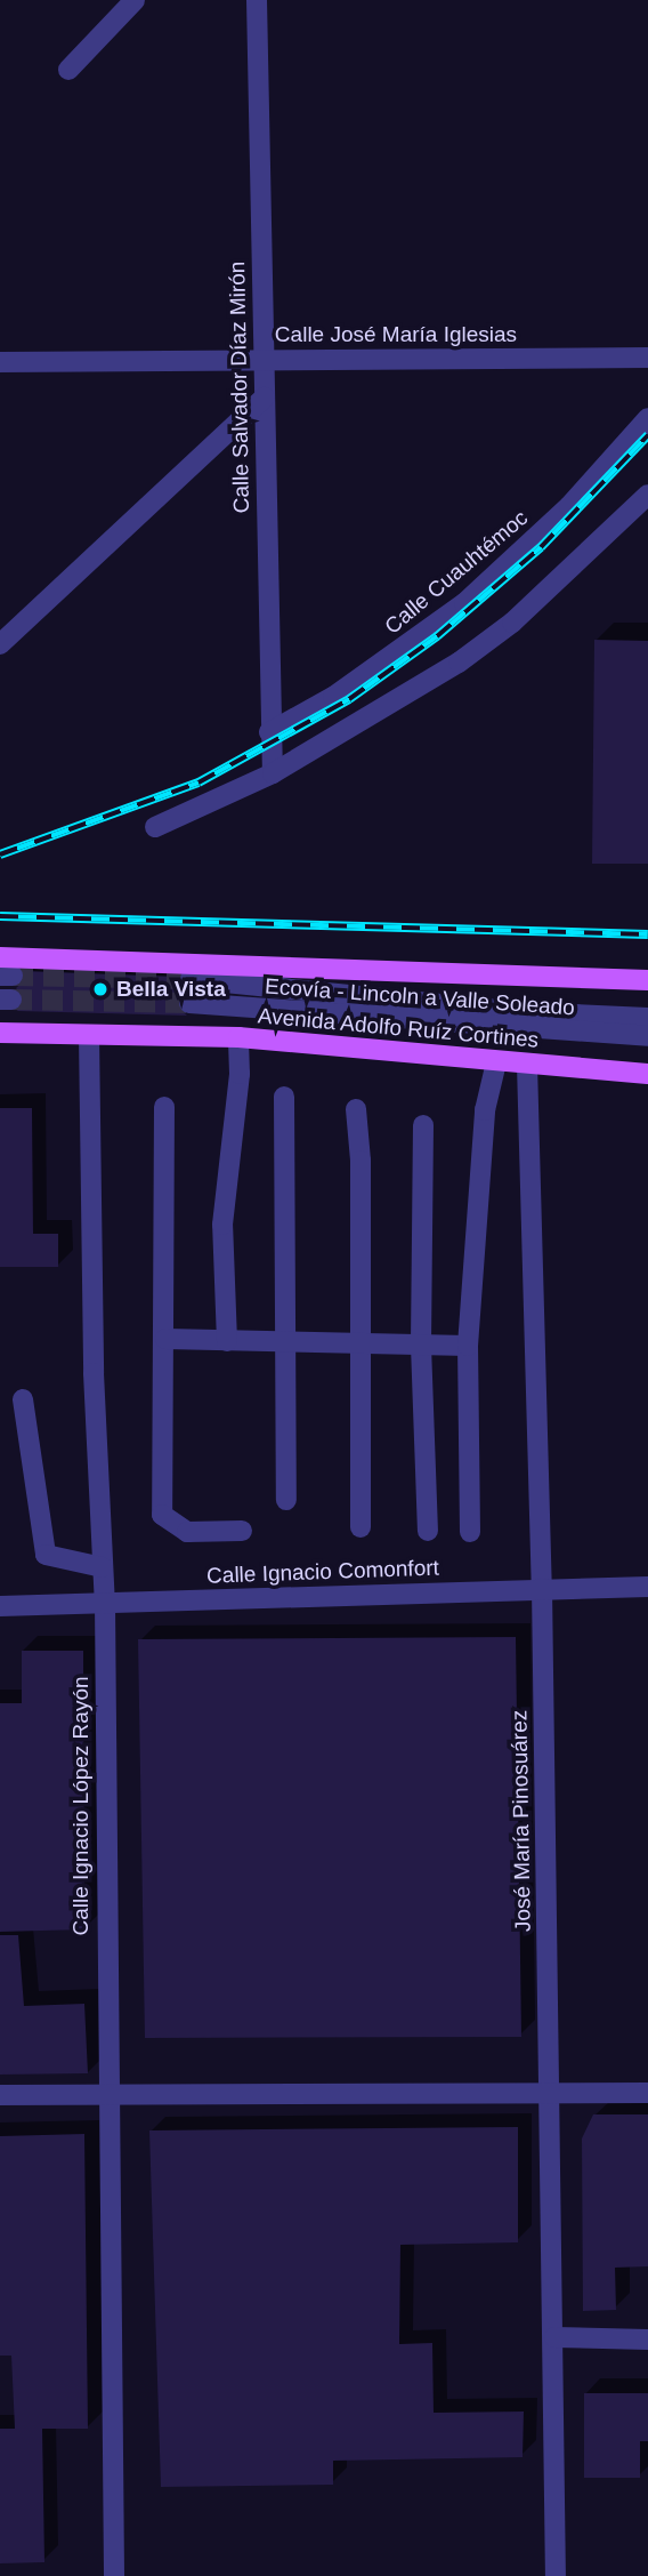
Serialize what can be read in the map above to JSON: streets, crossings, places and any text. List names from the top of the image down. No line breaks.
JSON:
{"streets":{"main road":["Avenida Adolfo Ruíz Cortines"],"street":["Calle José María Iglesias","Calle Salvador Díaz Mirón","Calle Cuauhtémoc","Ecovía - Lincoln a Valle Soleado","Calle Ignacio Comonfort","Calle Ignacio López Rayón","José María Pinosuárez"]},"crossings":[["Calle José María Iglesias","Calle Salvador Díaz Mirón"],["Calle Salvador Díaz Mirón","Calle Cuauhtémoc"],["Avenida Adolfo Ruíz Cortines","Calle Ignacio López Rayón"],["Avenida Adolfo Ruíz Cortines","José María Pinosuárez"],["Calle Ignacio Comonfort","Calle Ignacio López Rayón"],["Calle Ignacio Comonfort","José María Pinosuárez"]],"places":["Bella Vista"]}
